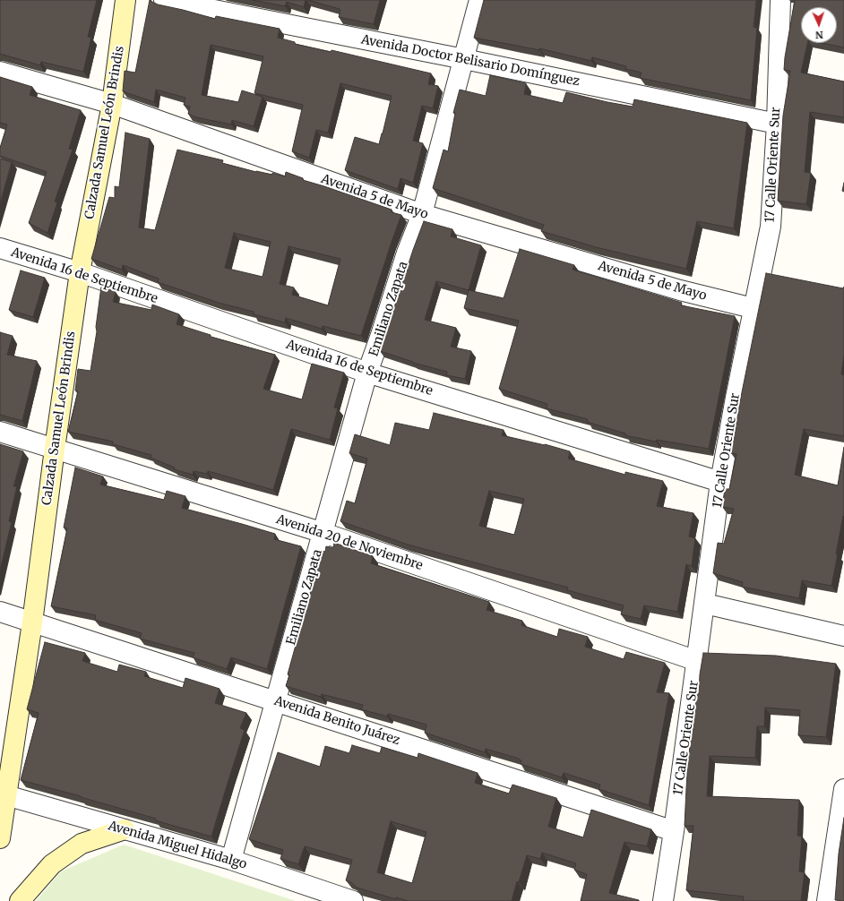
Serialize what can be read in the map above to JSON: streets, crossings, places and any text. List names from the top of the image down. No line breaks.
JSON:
{"streets":{"street":["Avenida Doctor Belisario Domínguez","Calzada Samuel León Brindis","17 Calle Oriente Sur","Avenida 5 de Mayo","Avenida 16 de Septiembre","Emiliano Zapata","Avenida 20 de Noviembre","Avenida Benito Juárez","Avenida Miguel Hidalgo"]},"crossings":[["Avenida Doctor Belisario Domínguez","17 Calle Oriente Sur"],["Avenida Doctor Belisario Domínguez","Emiliano Zapata"],["Calzada Samuel León Brindis","Avenida 5 de Mayo"],["Calzada Samuel León Brindis","Avenida 16 de Septiembre"],["Calzada Samuel León Brindis","Avenida 20 de Noviembre"],["Calzada Samuel León Brindis","Avenida Benito Juárez"],["Calzada Samuel León Brindis","Avenida Miguel Hidalgo"],["17 Calle Oriente Sur","Avenida 5 de Mayo"],["17 Calle Oriente Sur","Avenida 16 de Septiembre"],["17 Calle Oriente Sur","Avenida 20 de Noviembre"],["17 Calle Oriente Sur","Avenida Benito Juárez"],["Avenida 5 de Mayo","Emiliano Zapata"],["Avenida 16 de Septiembre","Emiliano Zapata"],["Emiliano Zapata","Avenida 20 de Noviembre"],["Emiliano Zapata","Avenida Benito Juárez"],["Emiliano Zapata","Avenida Miguel Hidalgo"]],"north":"bottom"}
